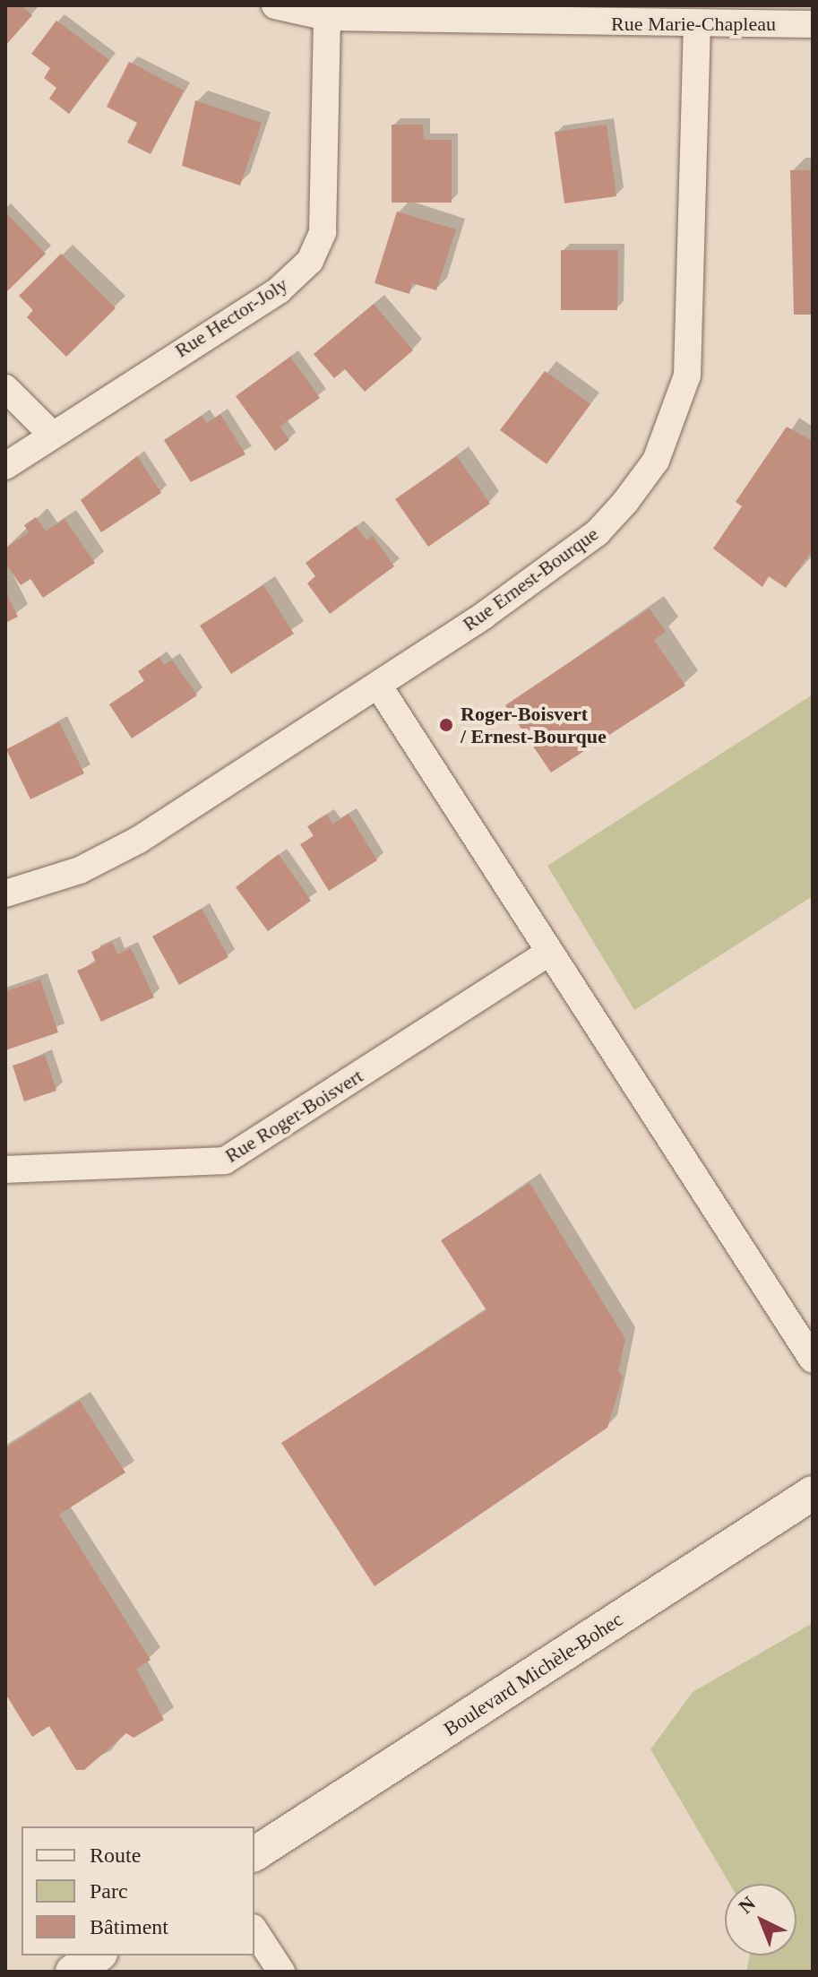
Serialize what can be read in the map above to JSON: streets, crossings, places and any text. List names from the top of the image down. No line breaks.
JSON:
{"streets":{"street":["Rue Marie-Chapleau","Rue Hector-Joly","Rue Ernest-Bourque","Rue Roger-Boisvert","Boulevard Michèle-Bohec"]},"crossings":[["Rue Marie-Chapleau","Rue Hector-Joly"],["Rue Marie-Chapleau","Rue Ernest-Bourque"]],"places":["Roger-Boisvert / Ernest-Bourque"],"legend":["Route","Parc","Bâtiment"],"north":"top left"}
